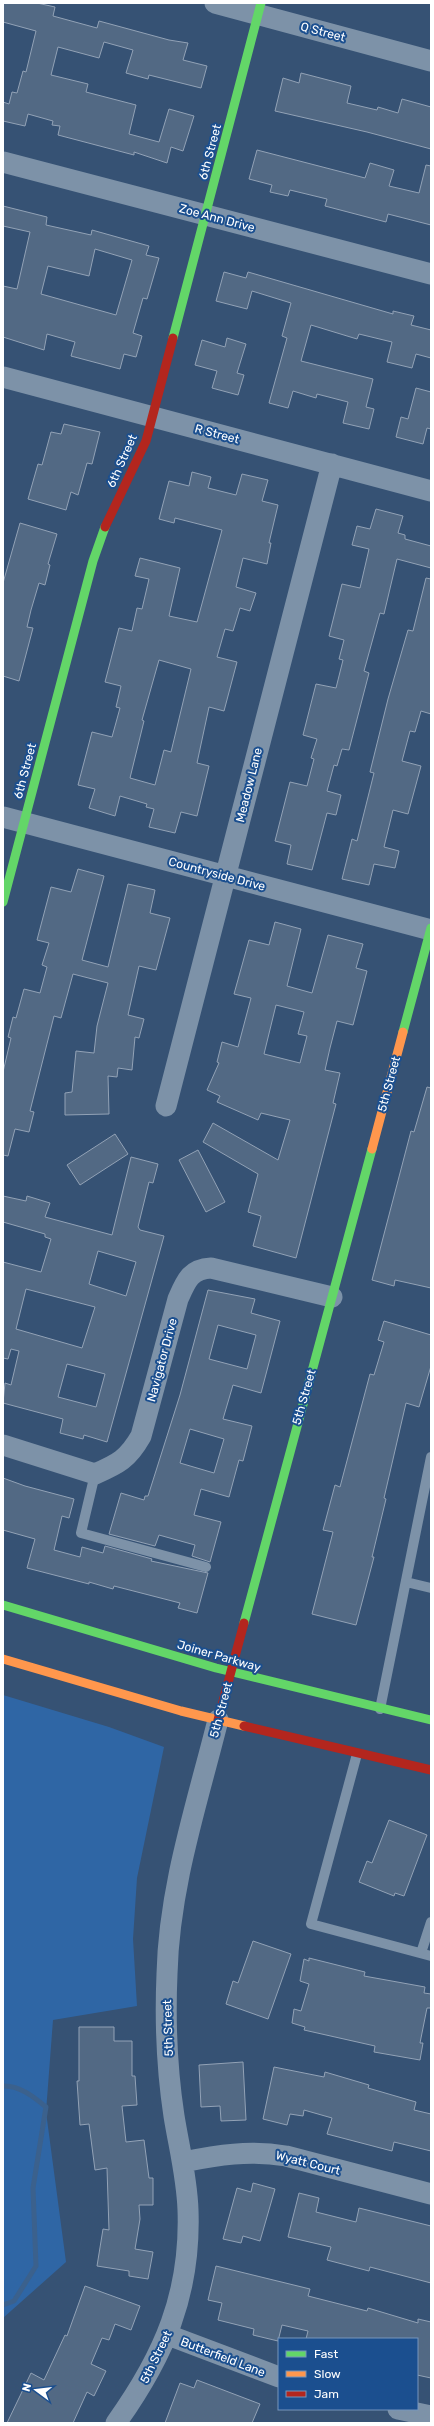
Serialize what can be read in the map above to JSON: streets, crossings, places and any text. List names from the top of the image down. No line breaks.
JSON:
{"streets":{"street":["Q Street","6th Street","Zoe Ann Drive","R Street","Meadow Lane","Countryside Drive","5th Street","Navigator Drive","Joiner Parkway","Wyatt Court","Butterfield Lane"]},"crossings":[["Q Street","6th Street"],["6th Street","Zoe Ann Drive"],["6th Street","R Street"],["6th Street","Countryside Drive"],["R Street","Meadow Lane"],["Meadow Lane","Countryside Drive"],["Countryside Drive","5th Street"],["5th Street","Navigator Drive"],["5th Street","Joiner Parkway"],["5th Street","Wyatt Court"],["5th Street","Butterfield Lane"]],"legend":["Fast","Slow","Jam"],"north":"left"}
